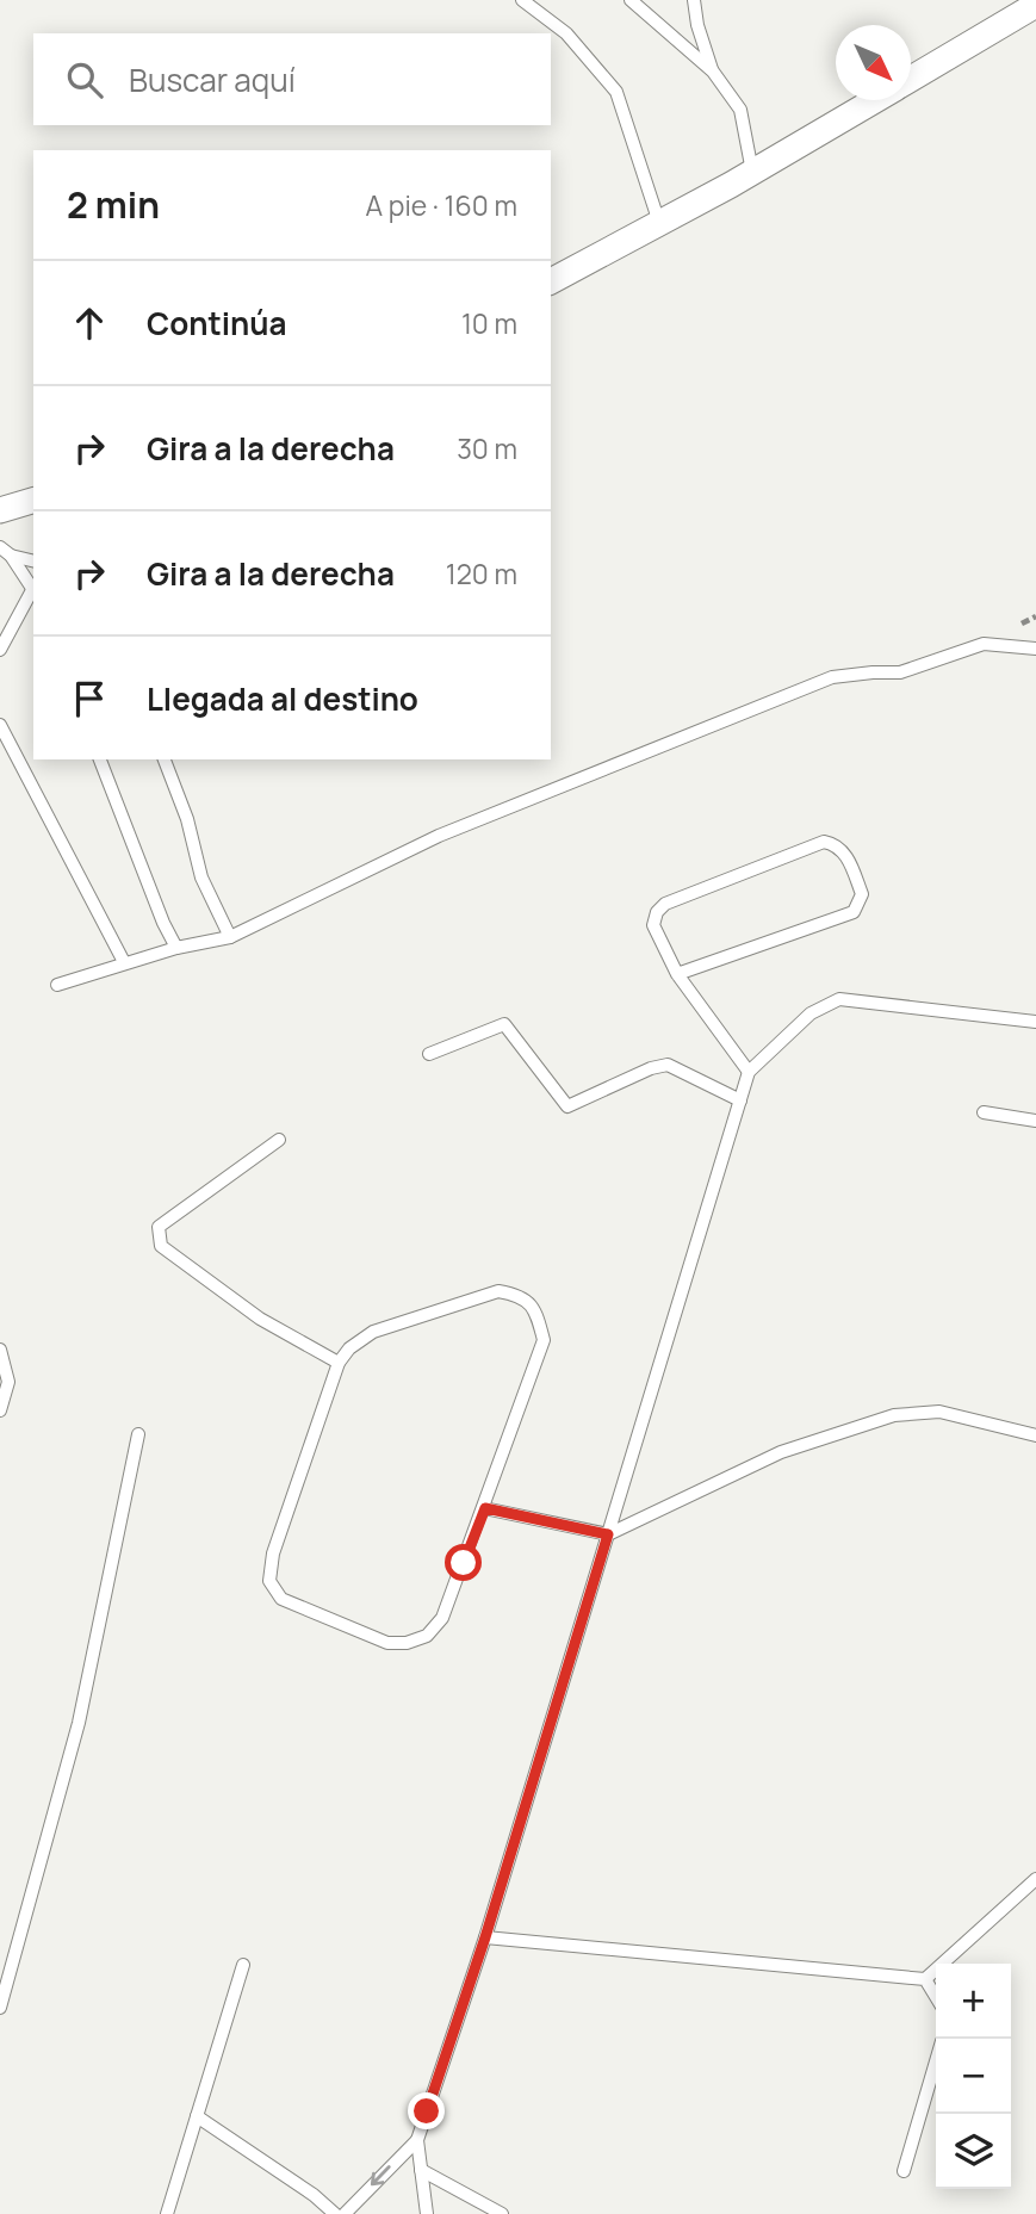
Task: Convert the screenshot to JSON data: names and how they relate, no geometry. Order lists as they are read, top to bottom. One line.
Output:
{"north":"bottom right","page":{"search":"Buscar aquí","heading":["2 min","A pie · 160 m"],"list":[["Continúa","10 m"],["Gira a la derecha","30 m"],["Gira a la derecha","120 m"],"Llegada al destino"],"map_buttons":["+","−"]}}
